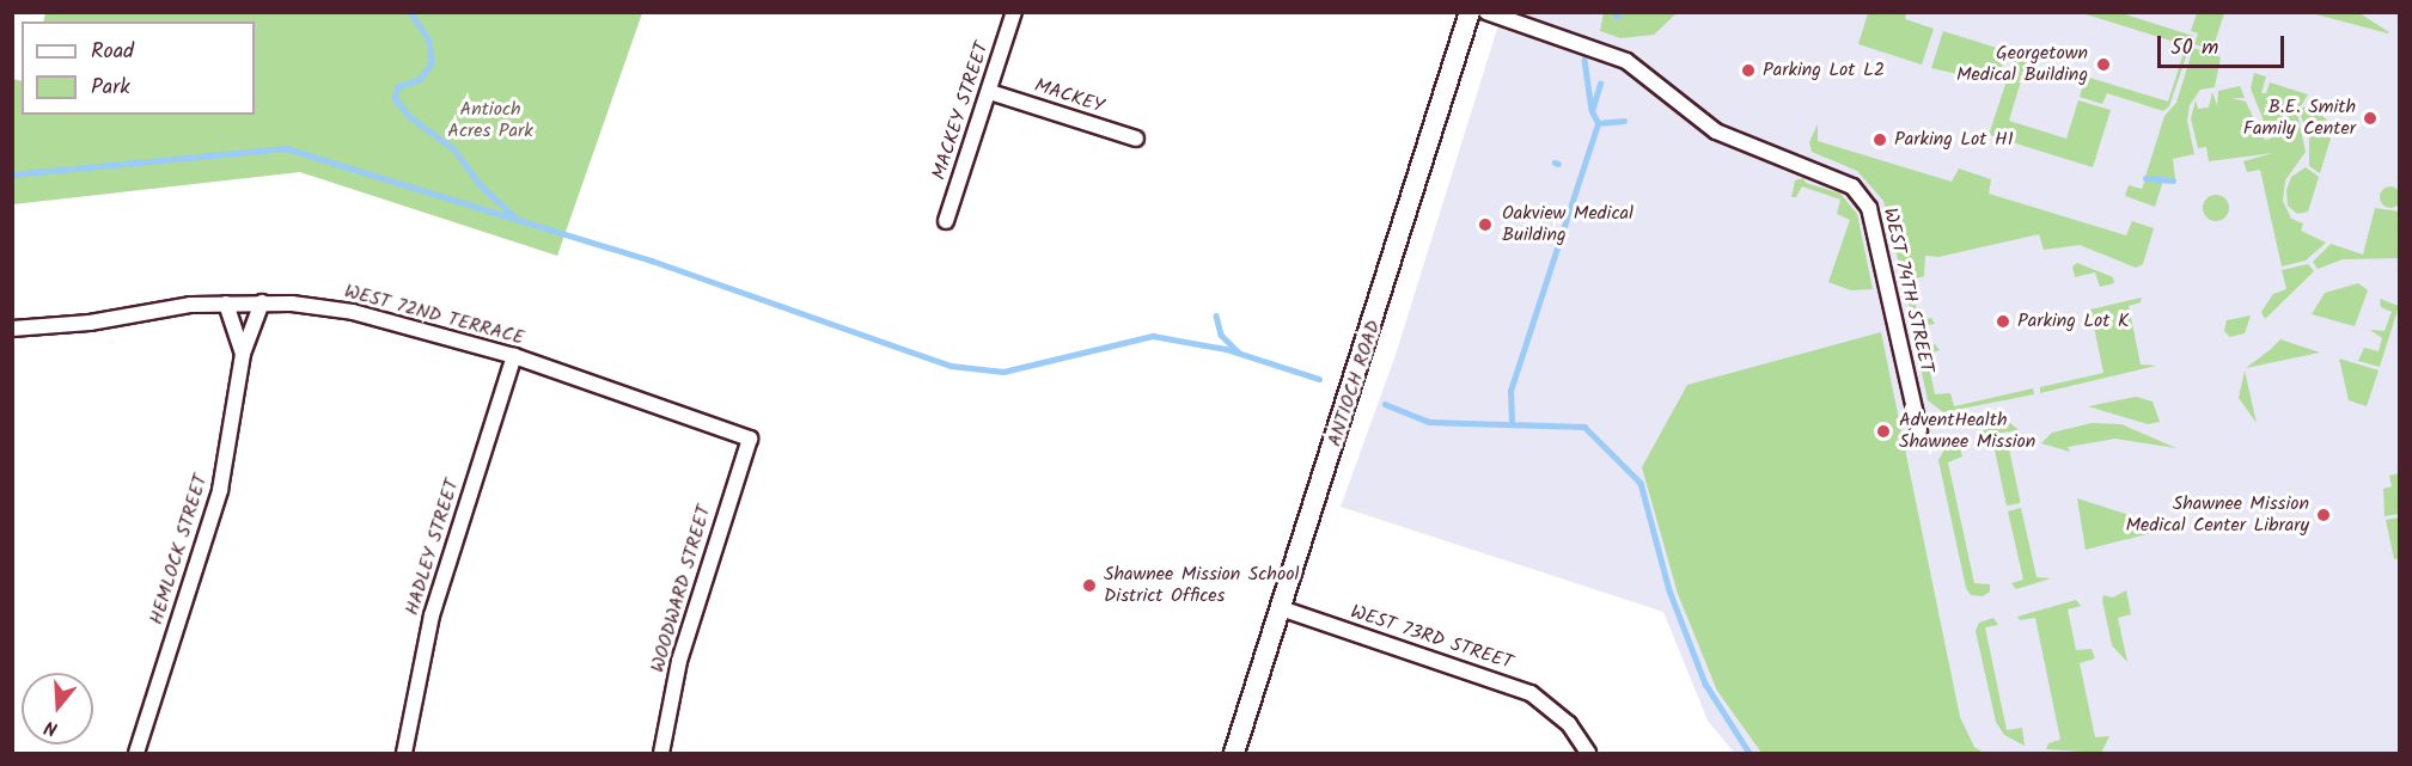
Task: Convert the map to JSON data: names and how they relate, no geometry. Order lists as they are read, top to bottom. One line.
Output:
{"streets":{"main road":["ANTIOCH ROAD"],"street":["MACKEY","MACKEY STREET","WEST 74TH STREET","WEST 72ND TERRACE","HADLEY STREET","HEMLOCK STREET","WOODWARD STREET","WEST 73RD STREET"]},"crossings":[["MACKEY","MACKEY STREET"],["WEST 72ND TERRACE","HADLEY STREET"],["WEST 72ND TERRACE","HEMLOCK STREET"],["WEST 72ND TERRACE","WOODWARD STREET"],["ANTIOCH ROAD","WEST 73RD STREET"]],"parks":["Antioch Acres Park"],"places":["Georgetown Medical Building","Parking Lot L2","B.E. Smith Family Center","Parking Lot H1","Oakview Medical Building","Parking Lot K","AdventHealth Shawnee Mission","Shawnee Mission Medical Center Library","Shawnee Mission School District Offices"],"legend":["Road","Park"],"scale_bar":"50 m","north":"bottom"}
